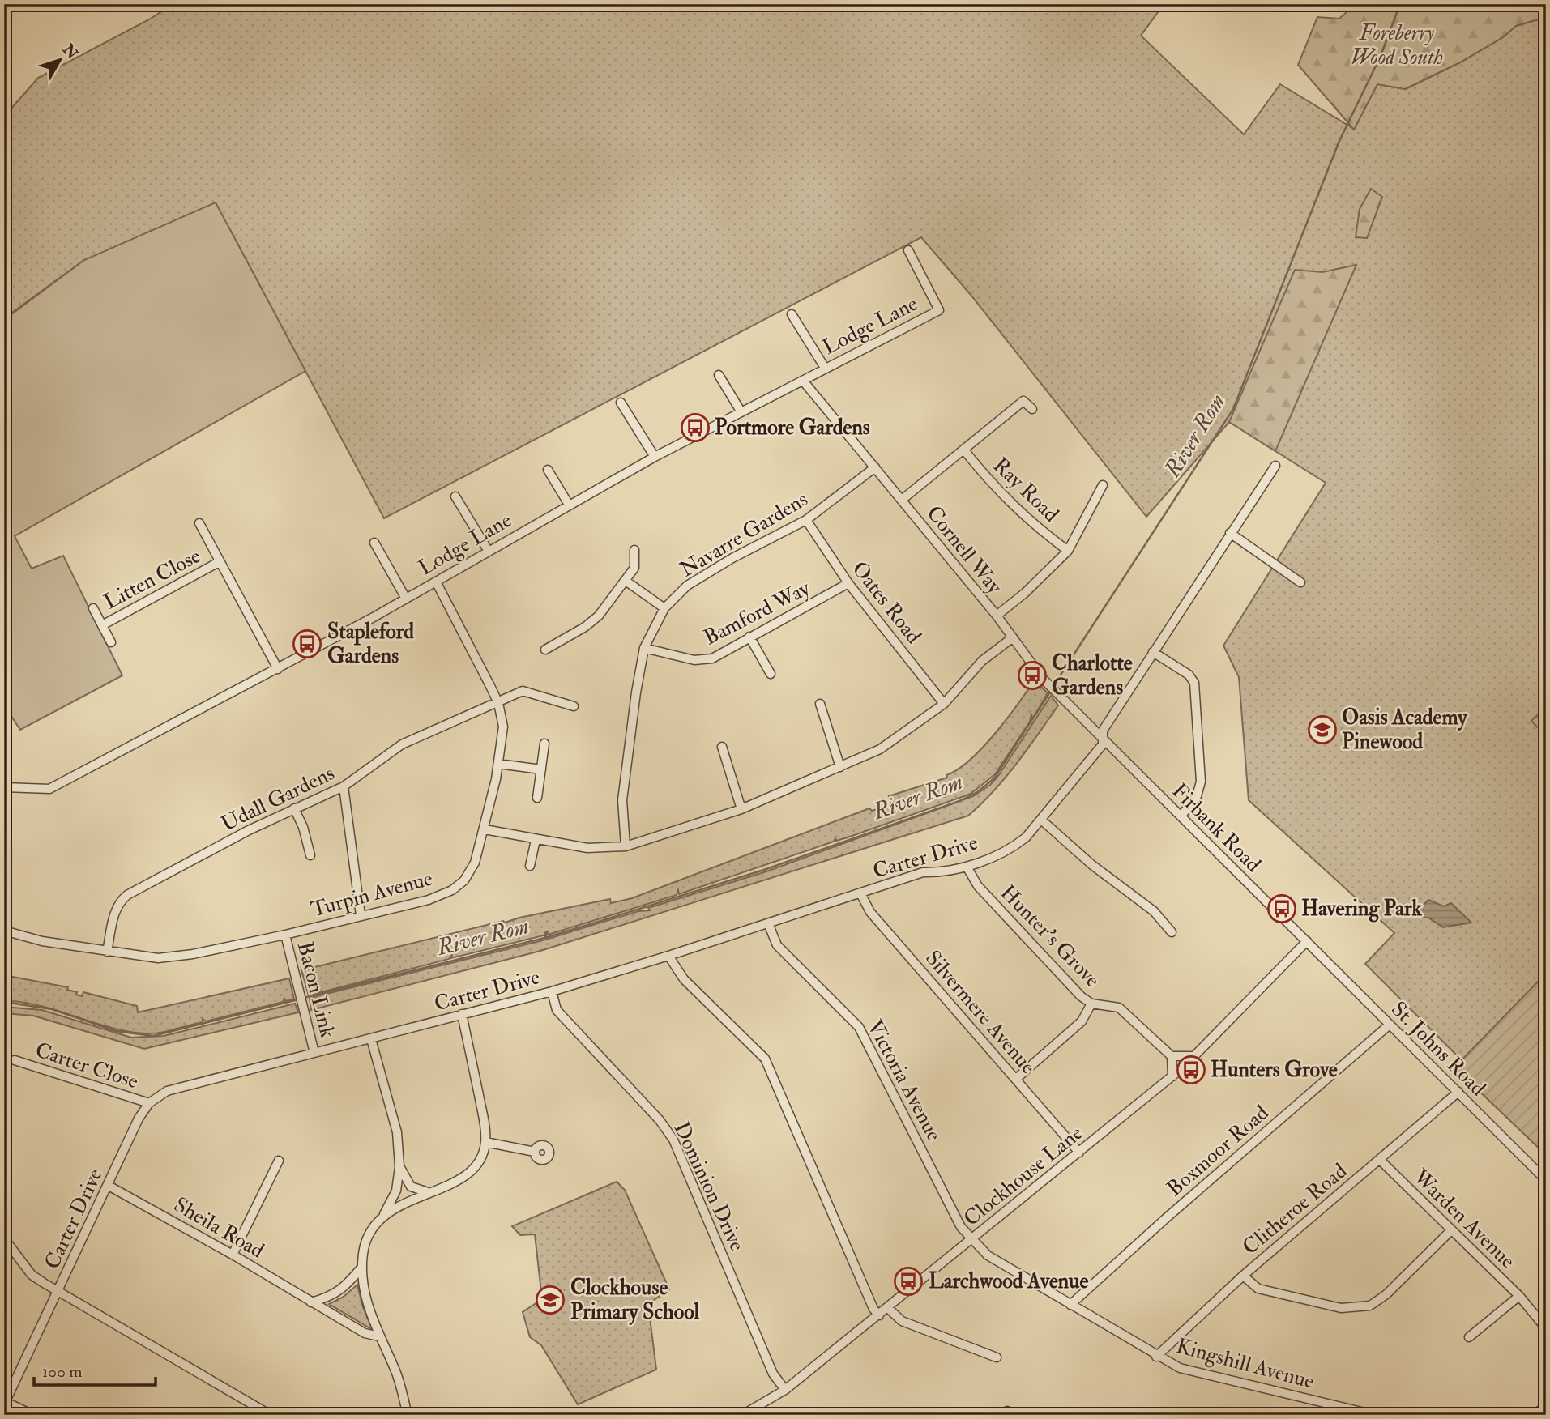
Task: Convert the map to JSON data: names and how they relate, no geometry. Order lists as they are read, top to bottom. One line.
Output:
{"streets":{"street":["Lodge Lane","Ray Road","Navarre Gardens","Cornell Way","Litten Close","Oates Road","Bamford Way","Udall Gardens","Firbank Road","Carter Drive","Turpin Avenue","Hunter's Grove","Bacon Link","Silvermere Avenue","St. Johns Road","Carter Close","Victoria Avenue","Boxmoor Road","Clockhouse Lane","Dominion Drive","Clitheroe Road","Warden Avenue","Sheila Road","Kingshill Avenue"]},"crossings":[["Lodge Lane","Cornell Way"],["Lodge Lane","Litten Close"],["Lodge Lane","Turpin Avenue"],["Navarre Gardens","Cornell Way"],["Navarre Gardens","Oates Road"],["Navarre Gardens","Bamford Way"],["Cornell Way","Firbank Road"],["Cornell Way","Carter Drive"],["Oates Road","Bamford Way"],["Udall Gardens","Turpin Avenue"],["Firbank Road","Carter Drive"],["Firbank Road","St. Johns Road"],["Firbank Road","Clockhouse Lane"],["Carter Drive","Hunter's Grove"],["Carter Drive","Bacon Link"],["Carter Drive","Silvermere Avenue"],["Carter Drive","Carter Close"],["Carter Drive","Victoria Avenue"],["Carter Drive","Dominion Drive"],["Carter Drive","Sheila Road"],["Turpin Avenue","Bacon Link"],["Silvermere Avenue","Clockhouse Lane"],["St. Johns Road","Boxmoor Road"],["St. Johns Road","Clockhouse Lane"],["St. Johns Road","Clitheroe Road"],["Victoria Avenue","Clockhouse Lane"],["Victoria Avenue","Kingshill Avenue"],["Boxmoor Road","Kingshill Avenue"],["Clockhouse Lane","Dominion Drive"],["Clockhouse Lane","Kingshill Avenue"],["Clitheroe Road","Warden Avenue"],["Clitheroe Road","Kingshill Avenue"]],"water":["River Rom"],"parks":["Foreberry Wood South"],"places":{"bus stop":["Portmore Gardens","Stapleford Gardens","Charlotte Gardens","Havering Park","Hunters Grove","Larchwood Avenue"],"school or university":["Oasis Academy Pinewood","Clockhouse Primary School"]},"scale_bar":"100 m","north":"top right"}
